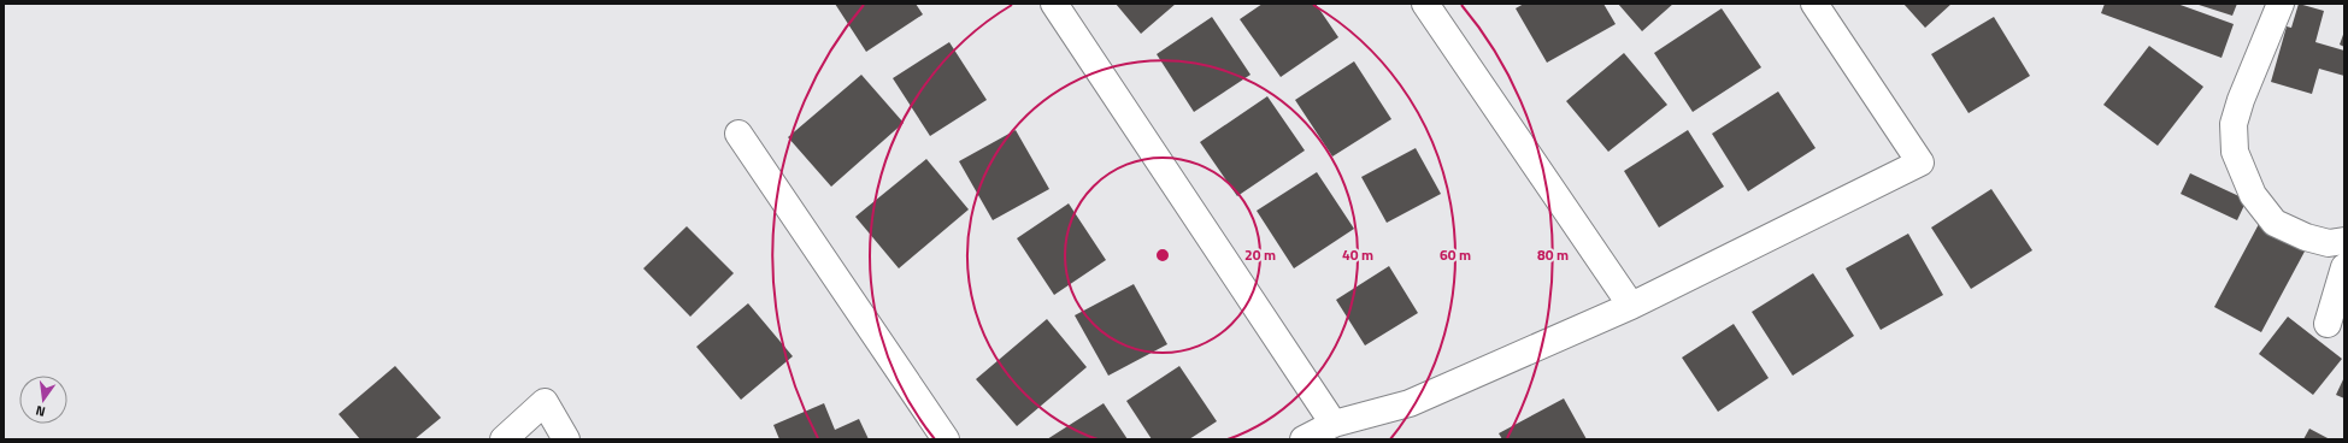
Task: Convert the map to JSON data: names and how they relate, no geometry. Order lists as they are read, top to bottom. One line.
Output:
{"north":"bottom","rings":["20 m","40 m","60 m","80 m"]}
